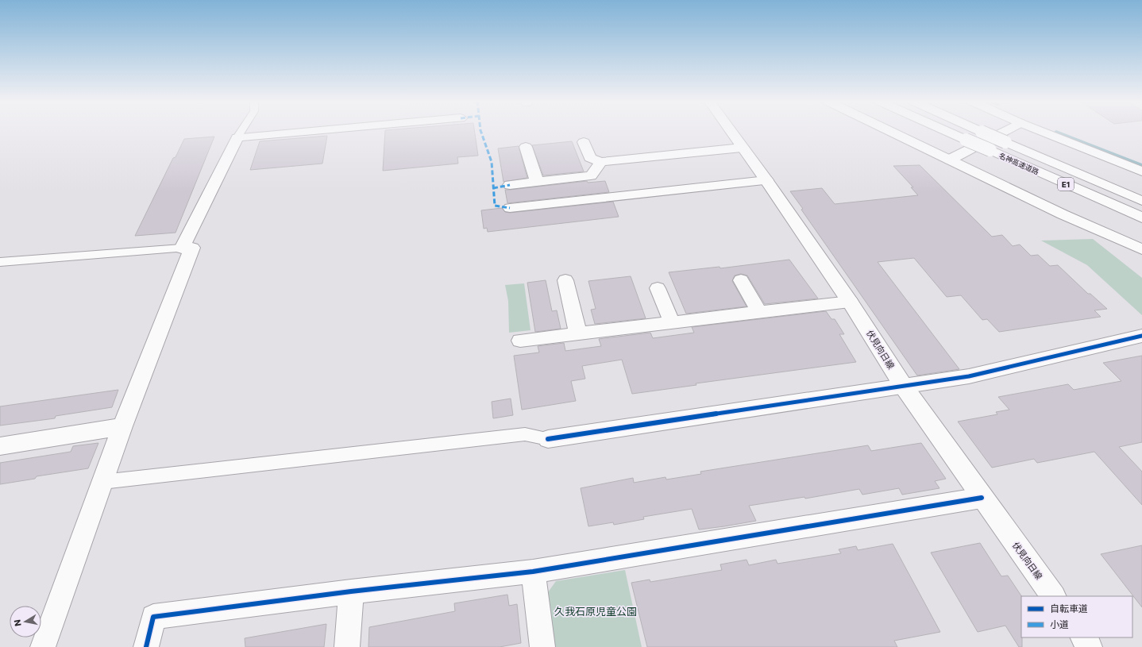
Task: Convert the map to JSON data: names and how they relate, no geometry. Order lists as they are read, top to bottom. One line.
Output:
{"streets":{"main road":["名神高速道路","E1","伏見向日線"]},"parks":["久我石原児童公園"],"legend":["自転車道","小道"],"north":"left"}
